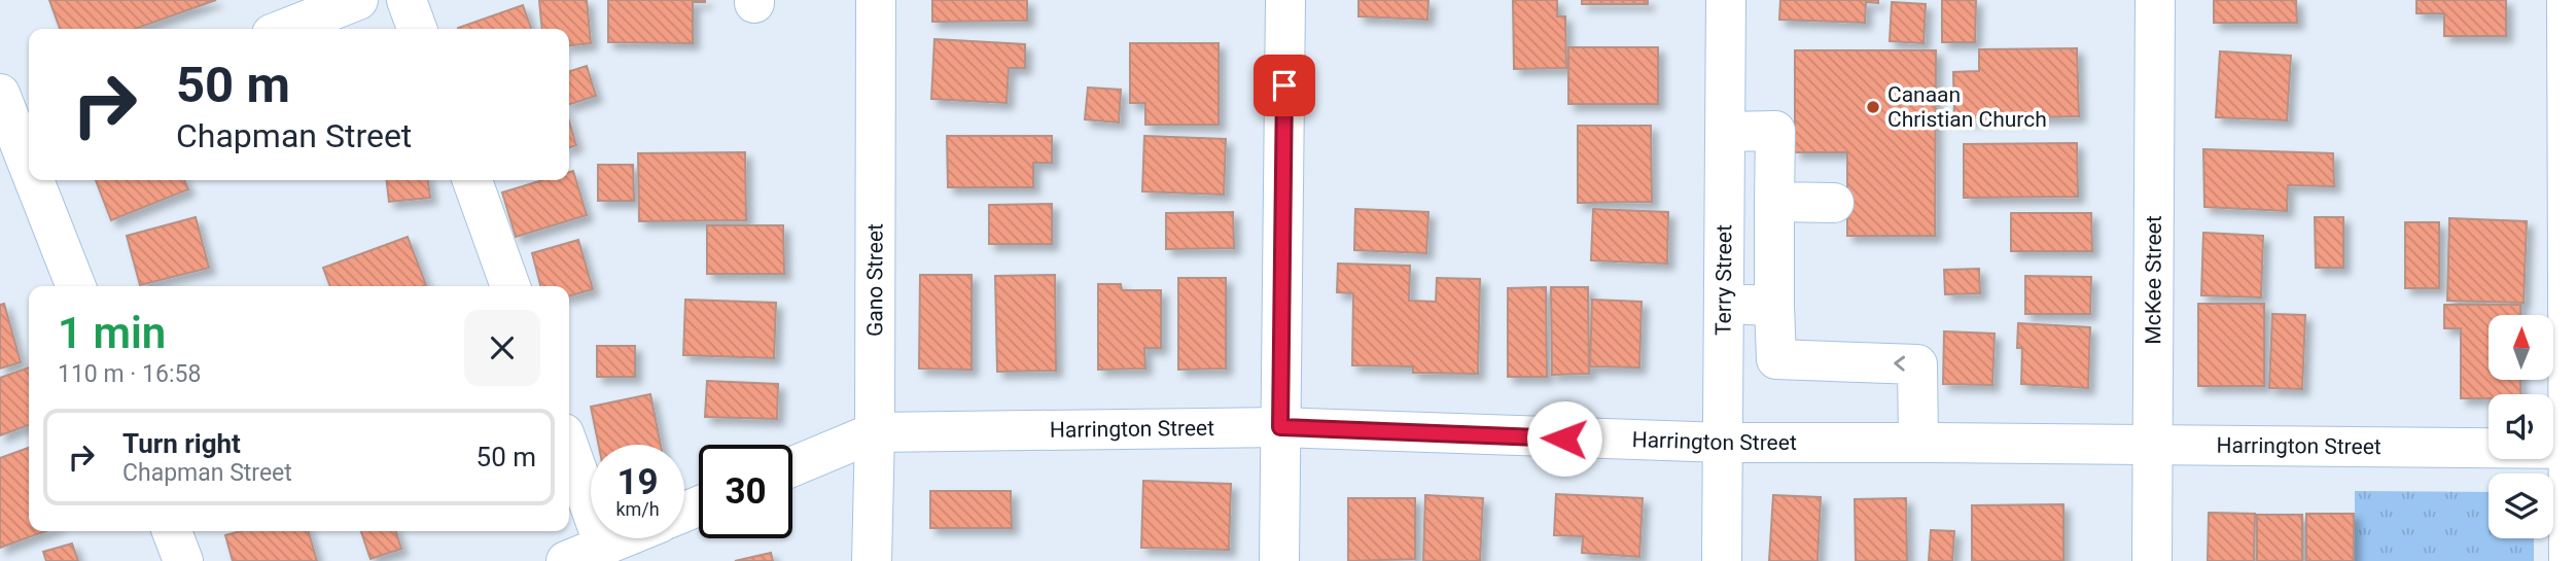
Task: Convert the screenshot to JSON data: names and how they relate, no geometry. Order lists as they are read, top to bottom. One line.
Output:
{"streets":{"street":["Gano Street","Terry Street","McKee Street","Harrington Street"]},"crossings":[["Gano Street","Harrington Street"],["Terry Street","Harrington Street"],["McKee Street","Harrington Street"]],"places":["Canaan Christian Church"],"north":"top","page":{"turn":["50 m","Chapman Street"],"heading":["1 min","110 m · 16:58"],"list":[{"name":"Turn right","note":"Chapman Street","value":"50 m"}],"speed":"19 km/h","limit":"30"}}
